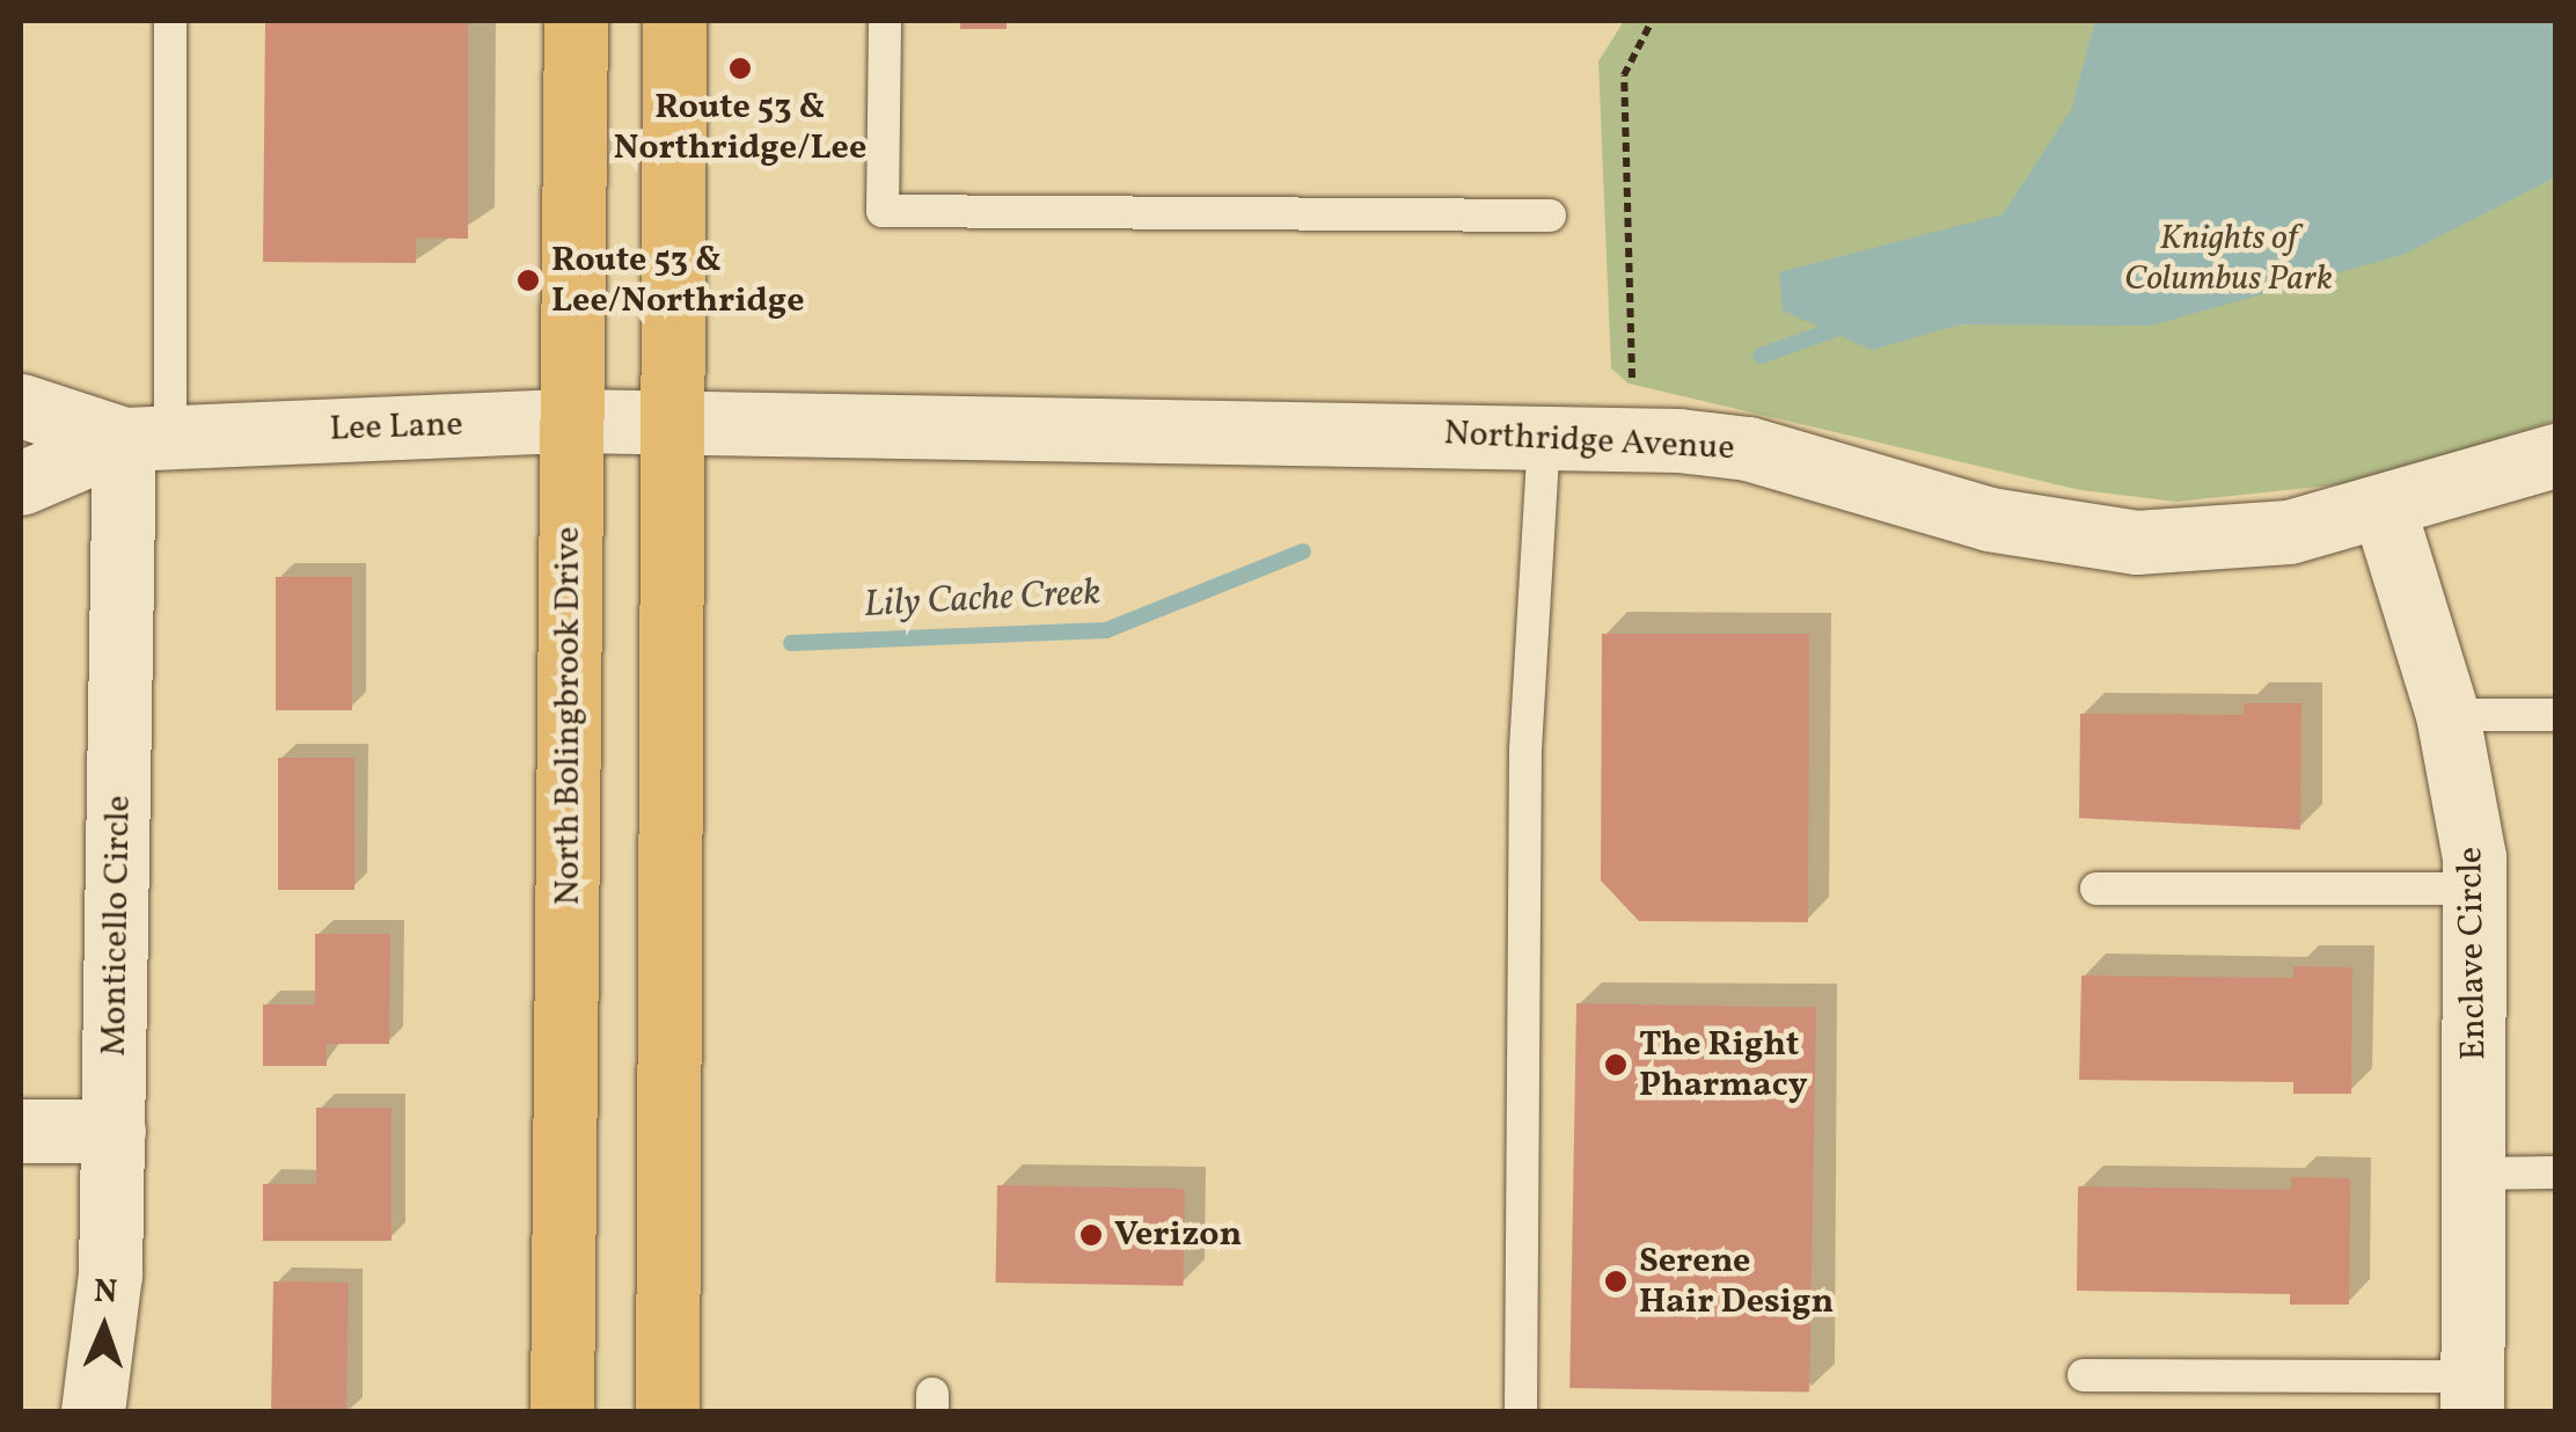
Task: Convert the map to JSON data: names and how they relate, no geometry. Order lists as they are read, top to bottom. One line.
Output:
{"streets":{"main road":["North Bolingbrook Drive"],"street":["Lee Lane","Northridge Avenue","Monticello Circle","Enclave Circle"]},"crossings":[["Lee Lane","Northridge Avenue"],["Lee Lane","North Bolingbrook Drive"],["Lee Lane","Monticello Circle"],["Northridge Avenue","Enclave Circle"]],"water":["Lily Cache Creek"],"parks":["Knights of Columbus Park"],"places":["Route 53 & Northridge/Lee","Route 53 & Lee/Northridge","The Right Pharmacy","Verizon","Serene Hair Design"],"north":"top"}
